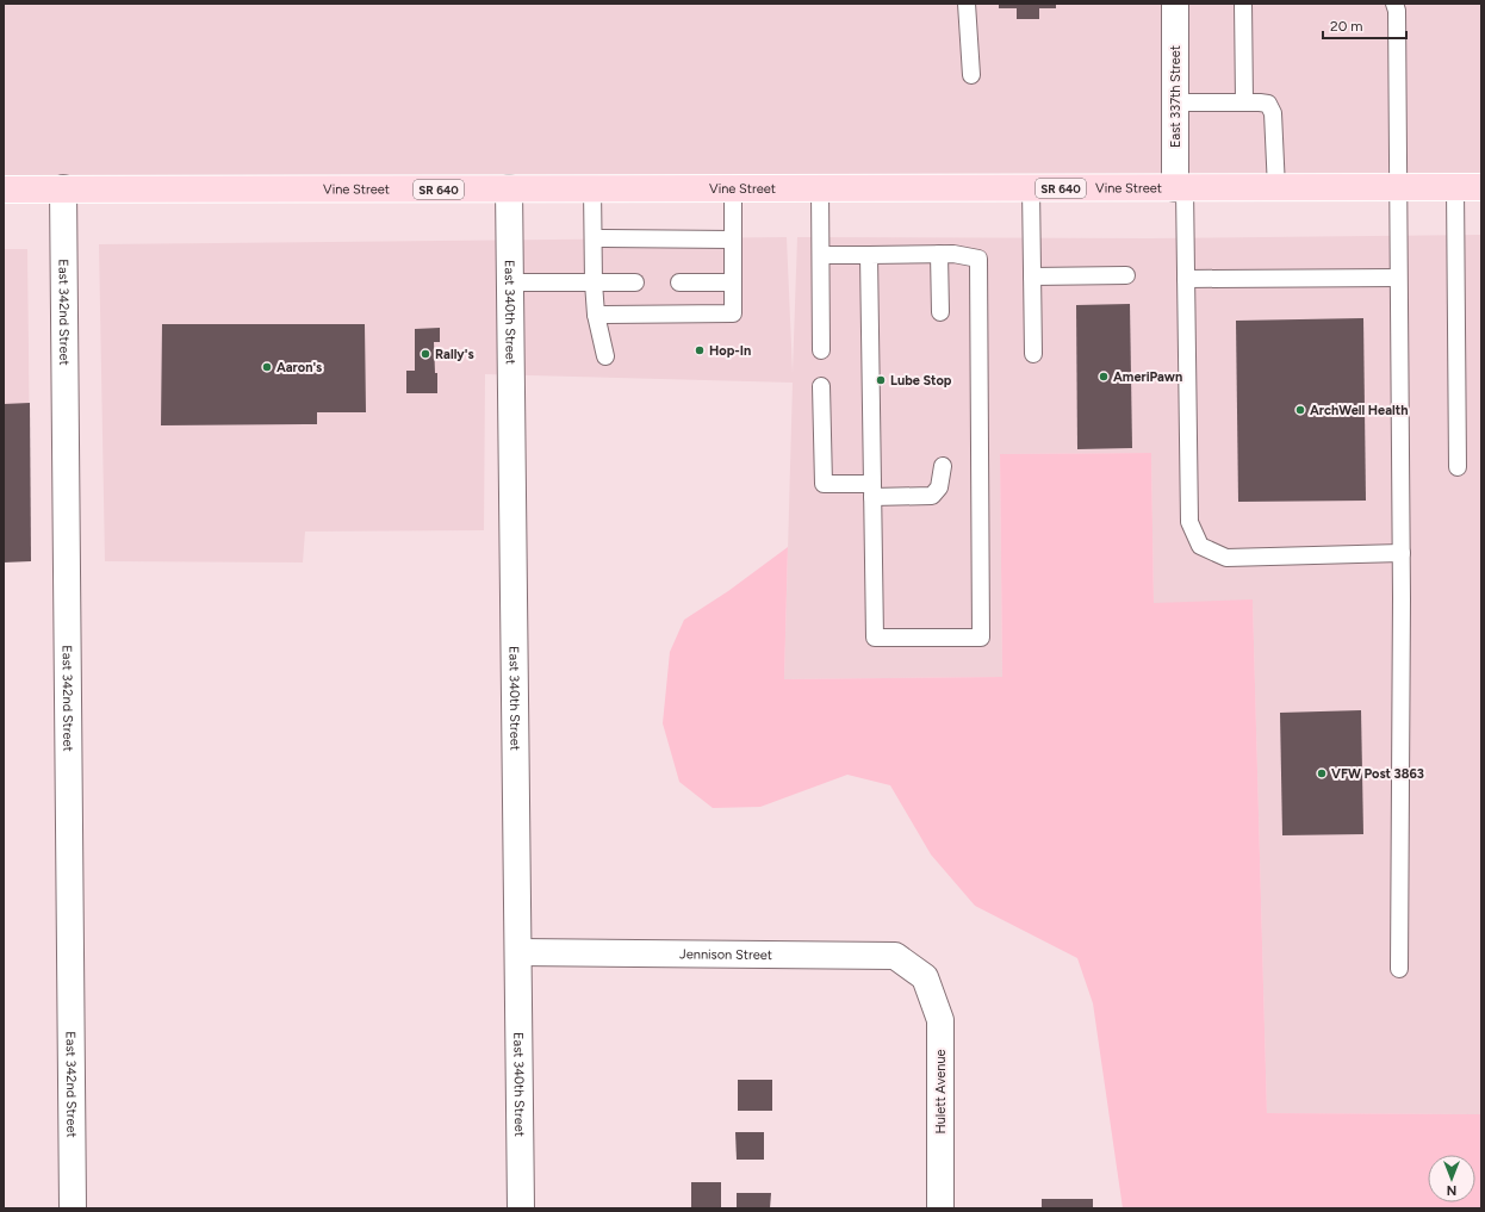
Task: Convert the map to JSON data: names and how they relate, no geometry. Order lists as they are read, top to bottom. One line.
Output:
{"streets":{"main road":["Vine Street","SR 640"],"street":["East 337th Street","East 342nd Street","East 340th Street","Jennison Street","Hulett Avenue"]},"crossings":[["East 337th Street","Vine Street"],["Vine Street","East 342nd Street"],["Vine Street","East 340th Street"],["East 340th Street","Jennison Street"],["Jennison Street","Hulett Avenue"]],"places":["Hop-In","Rally's","Aaron's","AmeriPawn","Lube Stop","ArchWell Health","VFW Post 3863"],"scale_bar":"20 m","north":"bottom"}
